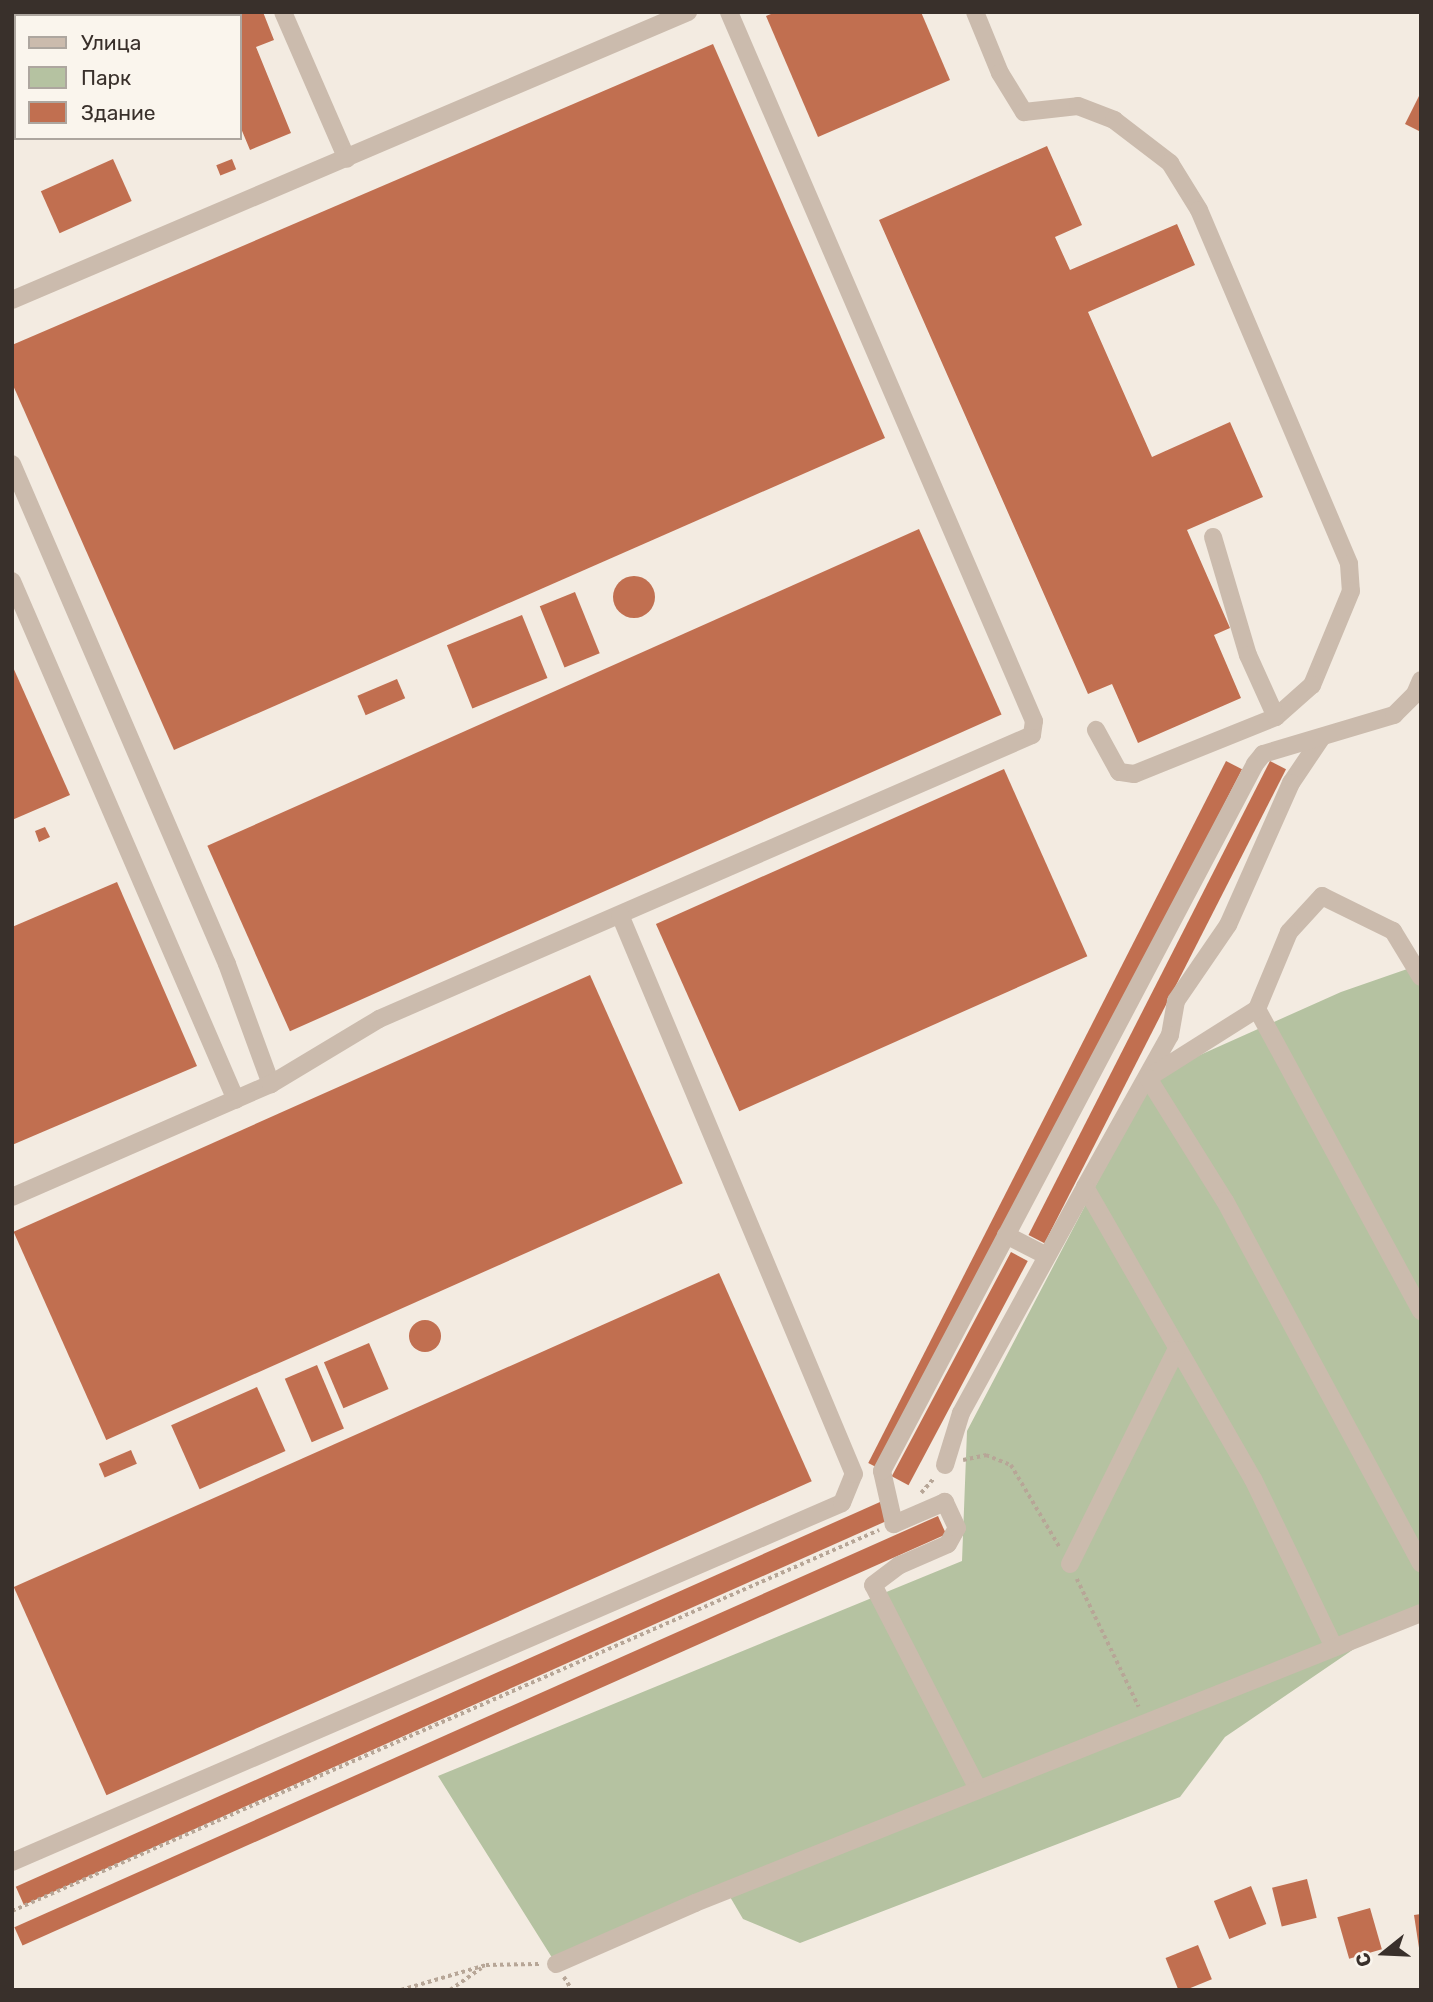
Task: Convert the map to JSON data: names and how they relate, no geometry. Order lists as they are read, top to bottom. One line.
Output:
{"legend":["Улица","Парк","Здание"],"north":"left"}
